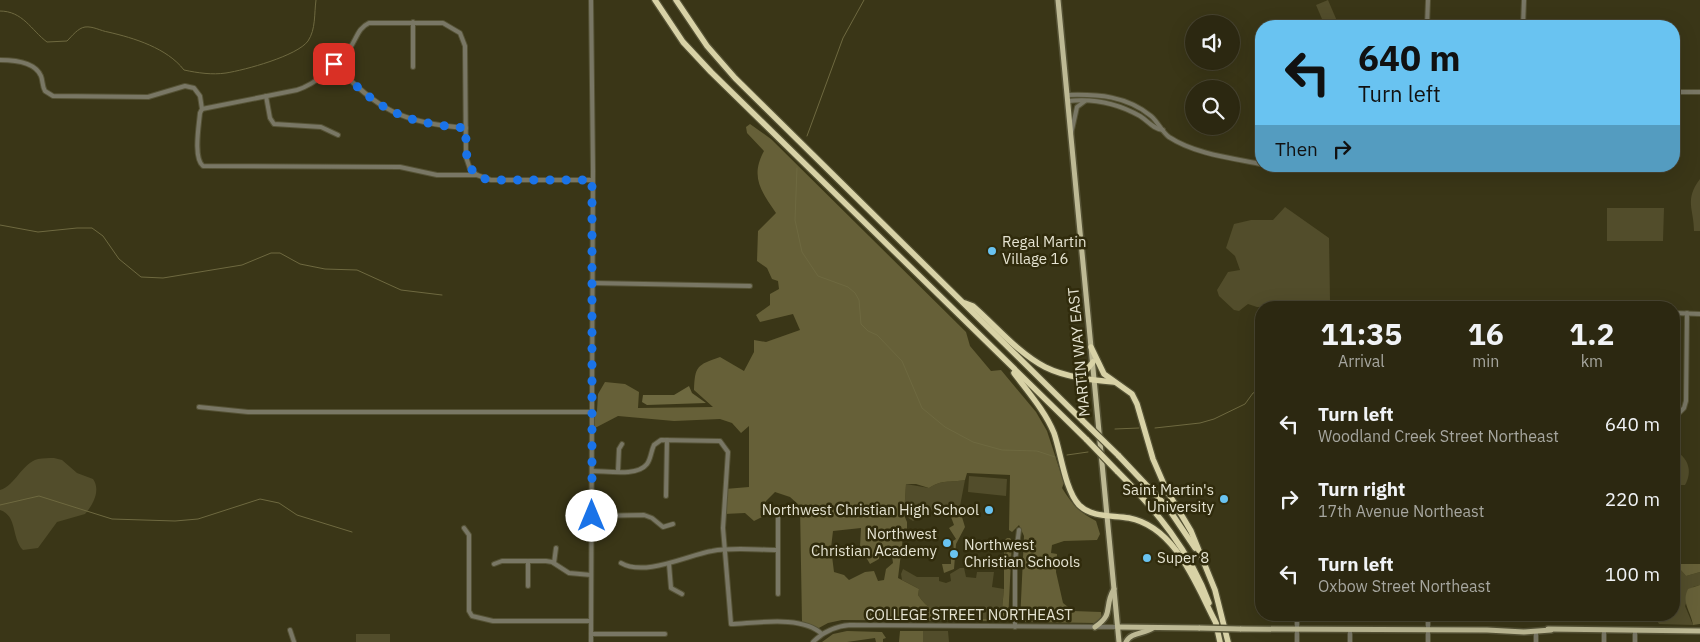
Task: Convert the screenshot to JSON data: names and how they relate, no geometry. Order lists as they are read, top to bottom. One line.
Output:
{"streets":{"main road":["MARTIN WAY EAST"],"street":["COLLEGE STREET NORTHEAST"]},"crossings":[["MARTIN WAY EAST","COLLEGE STREET NORTHEAST"]],"places":["Regal Martin Village 16","Saint Martin's University","Northwest Christian High School","Northwest Christian Academy","Northwest Christian Schools","Super 8"],"page":{"turn":["640 m","Turn left"],"then":"Then","eta":["11:35","Arrival","16","min","1.2","km"],"list":[{"name":"Turn left","note":"Woodland Creek Street Northeast","value":"640 m"},{"name":"Turn right","note":"17th Avenue Northeast","value":"220 m"},{"name":"Turn left","note":"Oxbow Street Northeast","value":"100 m"}]}}
